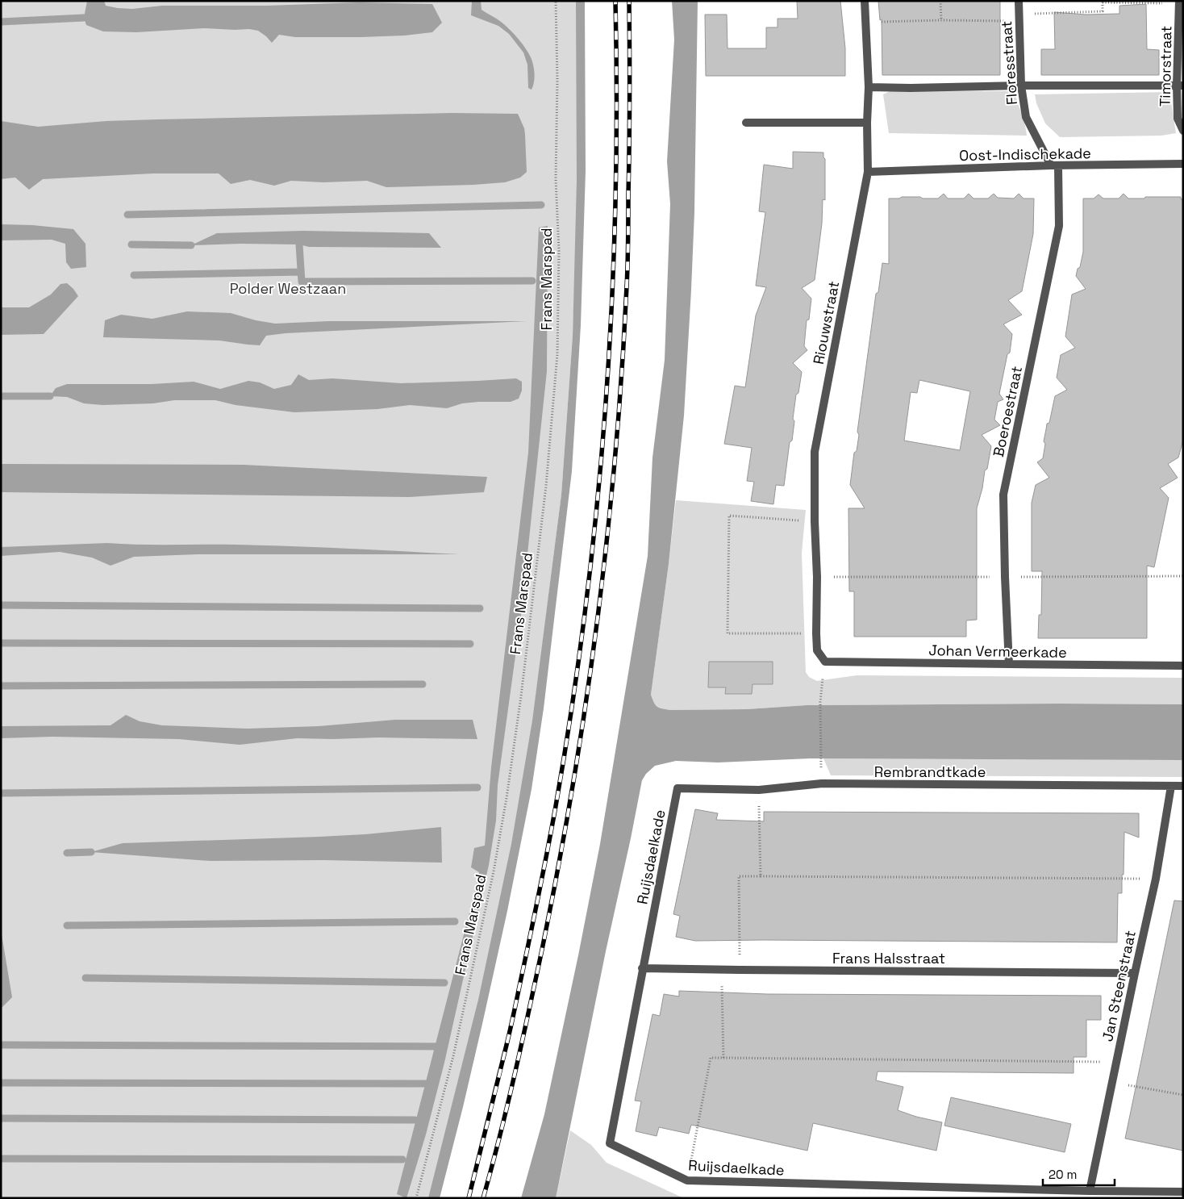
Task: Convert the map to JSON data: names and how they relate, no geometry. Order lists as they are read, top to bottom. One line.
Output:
{"streets":{"street":["Floresstraat","Timorstraat","Oost-Indischekade","Riouwstraat","Boeroestraat","Johan Vermeerkade","Rembrandtkade","Ruijsdaelkade","Frans Halsstraat","Jan Steenstraat"],"path":["Frans Marspad"]},"crossings":[["Floresstraat","Oost-Indischekade"],["Floresstraat","Boeroestraat"],["Oost-Indischekade","Riouwstraat"],["Oost-Indischekade","Boeroestraat"],["Riouwstraat","Johan Vermeerkade"],["Boeroestraat","Johan Vermeerkade"],["Rembrandtkade","Ruijsdaelkade"],["Rembrandtkade","Jan Steenstraat"],["Ruijsdaelkade","Frans Halsstraat"],["Ruijsdaelkade","Jan Steenstraat"],["Frans Halsstraat","Jan Steenstraat"]],"parks":["Polder Westzaan"],"scale_bar":"20 m"}
